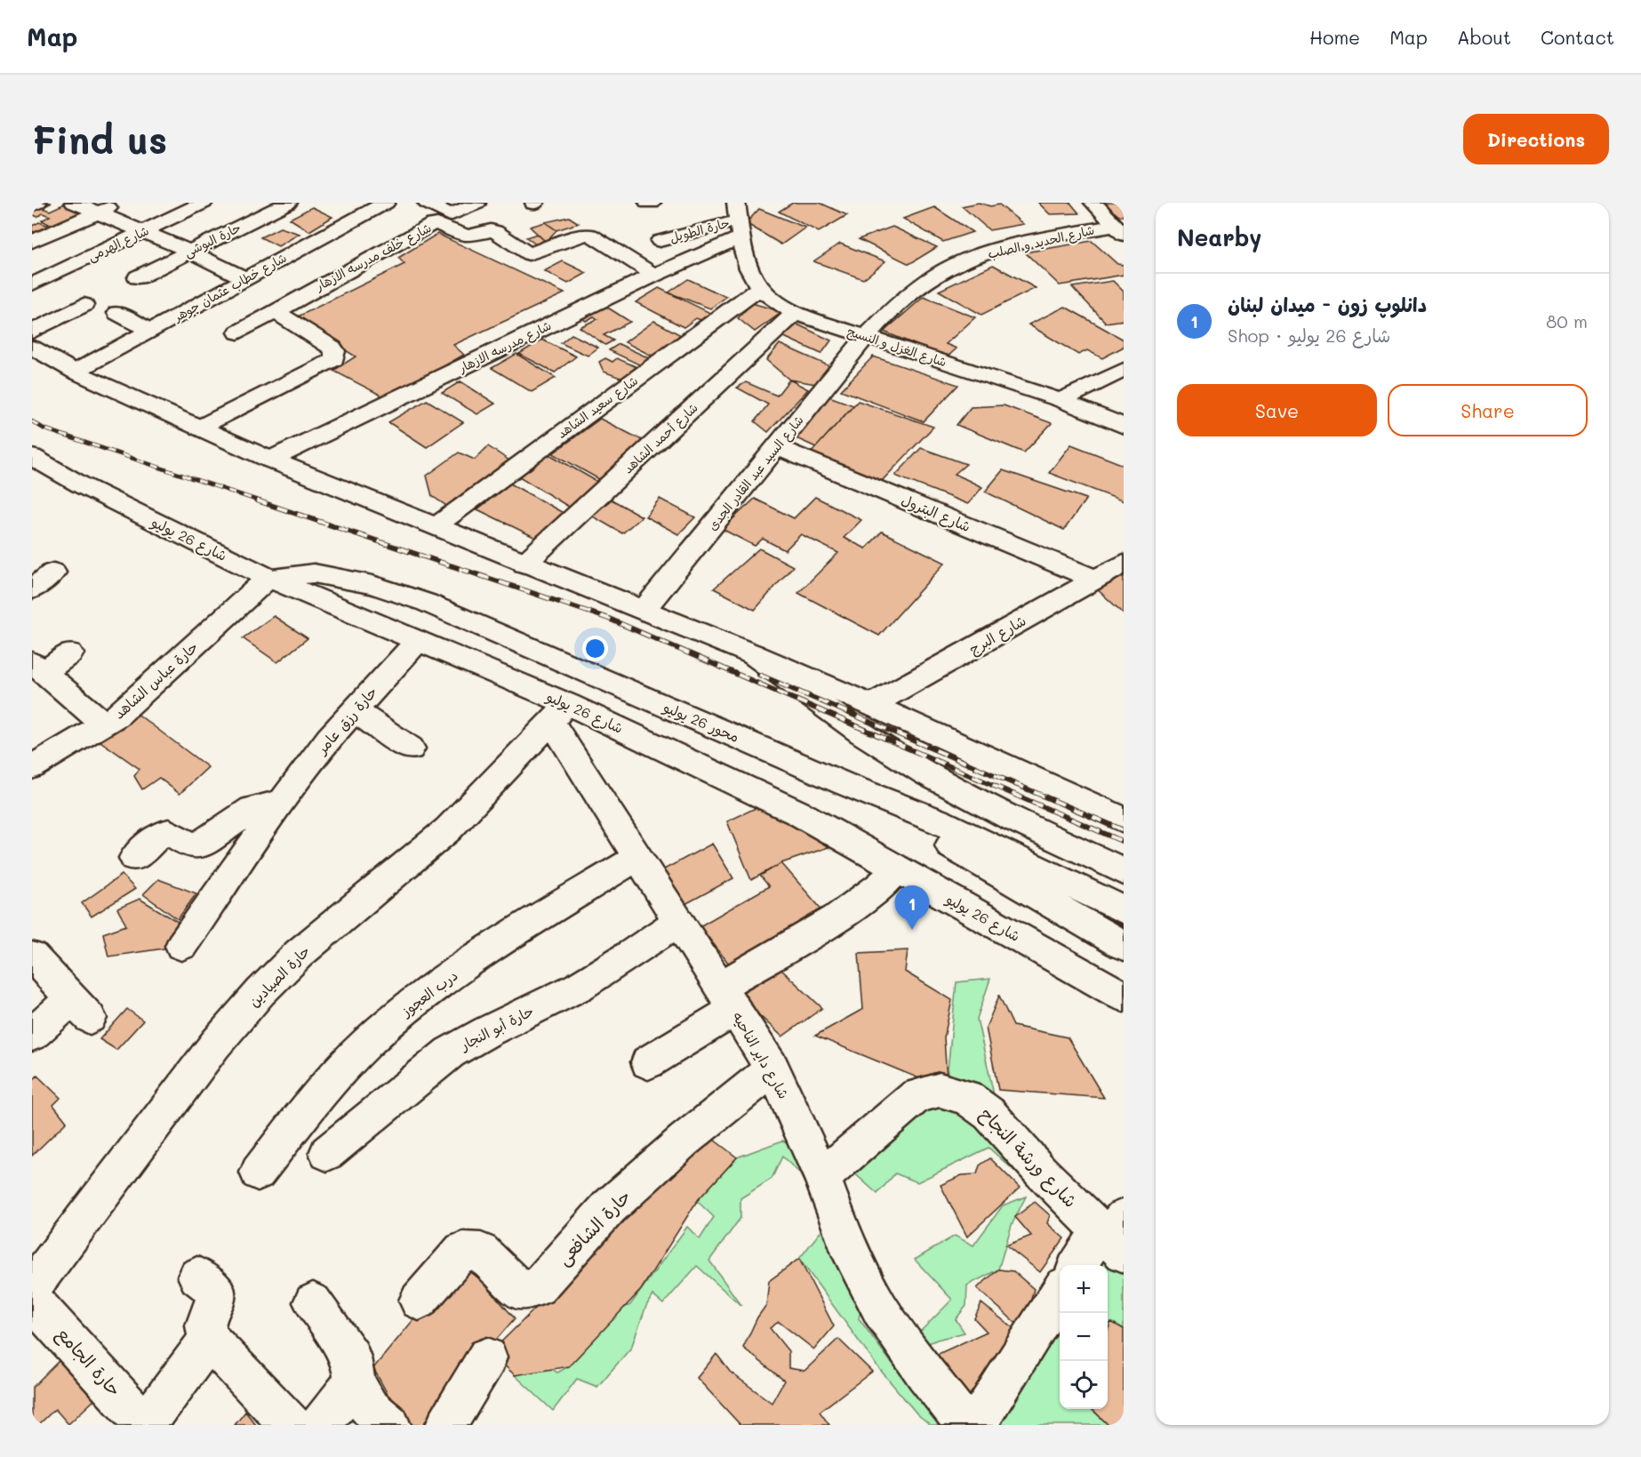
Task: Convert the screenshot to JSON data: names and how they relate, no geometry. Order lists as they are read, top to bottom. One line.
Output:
{"streets":{"main road":["حارة الطويل","حارة البوشى","شارع الحديد و الصلب","شارع الهرمى","شارع خلف مدرسه الازهار","شارع خطاب عثمان جوهر","شارع مدرسه الازهار","شارع الغزل و النسيج","شارع سعيد الشاهد","شارع أحمد الشاهد","شارع السيد عبد القادر الجدى","شارع البترول","شارع 26 يوليو","شارع البرج","حارة عباس الشاهد","حارة رزق عامر","محور 26 يوليو","حارة الصيادين","درب العجوز","حارة أبو النجار","شارع داير الناحيه","شارع ورشة النجاح","حارة الشافعى","حارة الجامع"]},"crossings":[["حارة الطويل","شارع مدرسه الازهار"],["حارة الطويل","شارع الغزل و النسيج"],["شارع الحديد و الصلب","شارع الغزل و النسيج"],["شارع الحديد و الصلب","شارع السيد عبد القادر الجدى"],["شارع خلف مدرسه الازهار","شارع مدرسه الازهار"],["شارع مدرسه الازهار","شارع الغزل و النسيج"],["شارع الغزل و النسيج","شارع سعيد الشاهد"],["شارع الغزل و النسيج","شارع أحمد الشاهد"],["شارع الغزل و النسيج","شارع السيد عبد القادر الجدى"],["شارع السيد عبد القادر الجدى","شارع البترول"],["شارع البترول","شارع البرج"],["شارع 26 يوليو","حارة عباس الشاهد"],["شارع 26 يوليو","حارة رزق عامر"],["شارع 26 يوليو","محور 26 يوليو"],["شارع 26 يوليو","حارة الصيادين"],["شارع 26 يوليو","شارع داير الناحيه"],["حارة عباس الشاهد","محور 26 يوليو"],["حارة الصيادين","شارع داير الناحيه"],["درب العجوز","شارع داير الناحيه"],["حارة أبو النجار","شارع داير الناحيه"],["شارع داير الناحيه","شارع ورشة النجاح"],["شارع داير الناحيه","حارة الشافعى"]],"page":{"header":"Map","nav":["Home","Map","About","Contact"],"buttons":["Directions",["Save","Share"]],"title":"Find us","heading":"Nearby","list":[{"mark":"1","name":"دانلوپ زون - ميدان لبنان","note":"Shop · شارع 26 يوليو","value":"80 m"}],"pins":"1","map_buttons":["+","−"]}}
